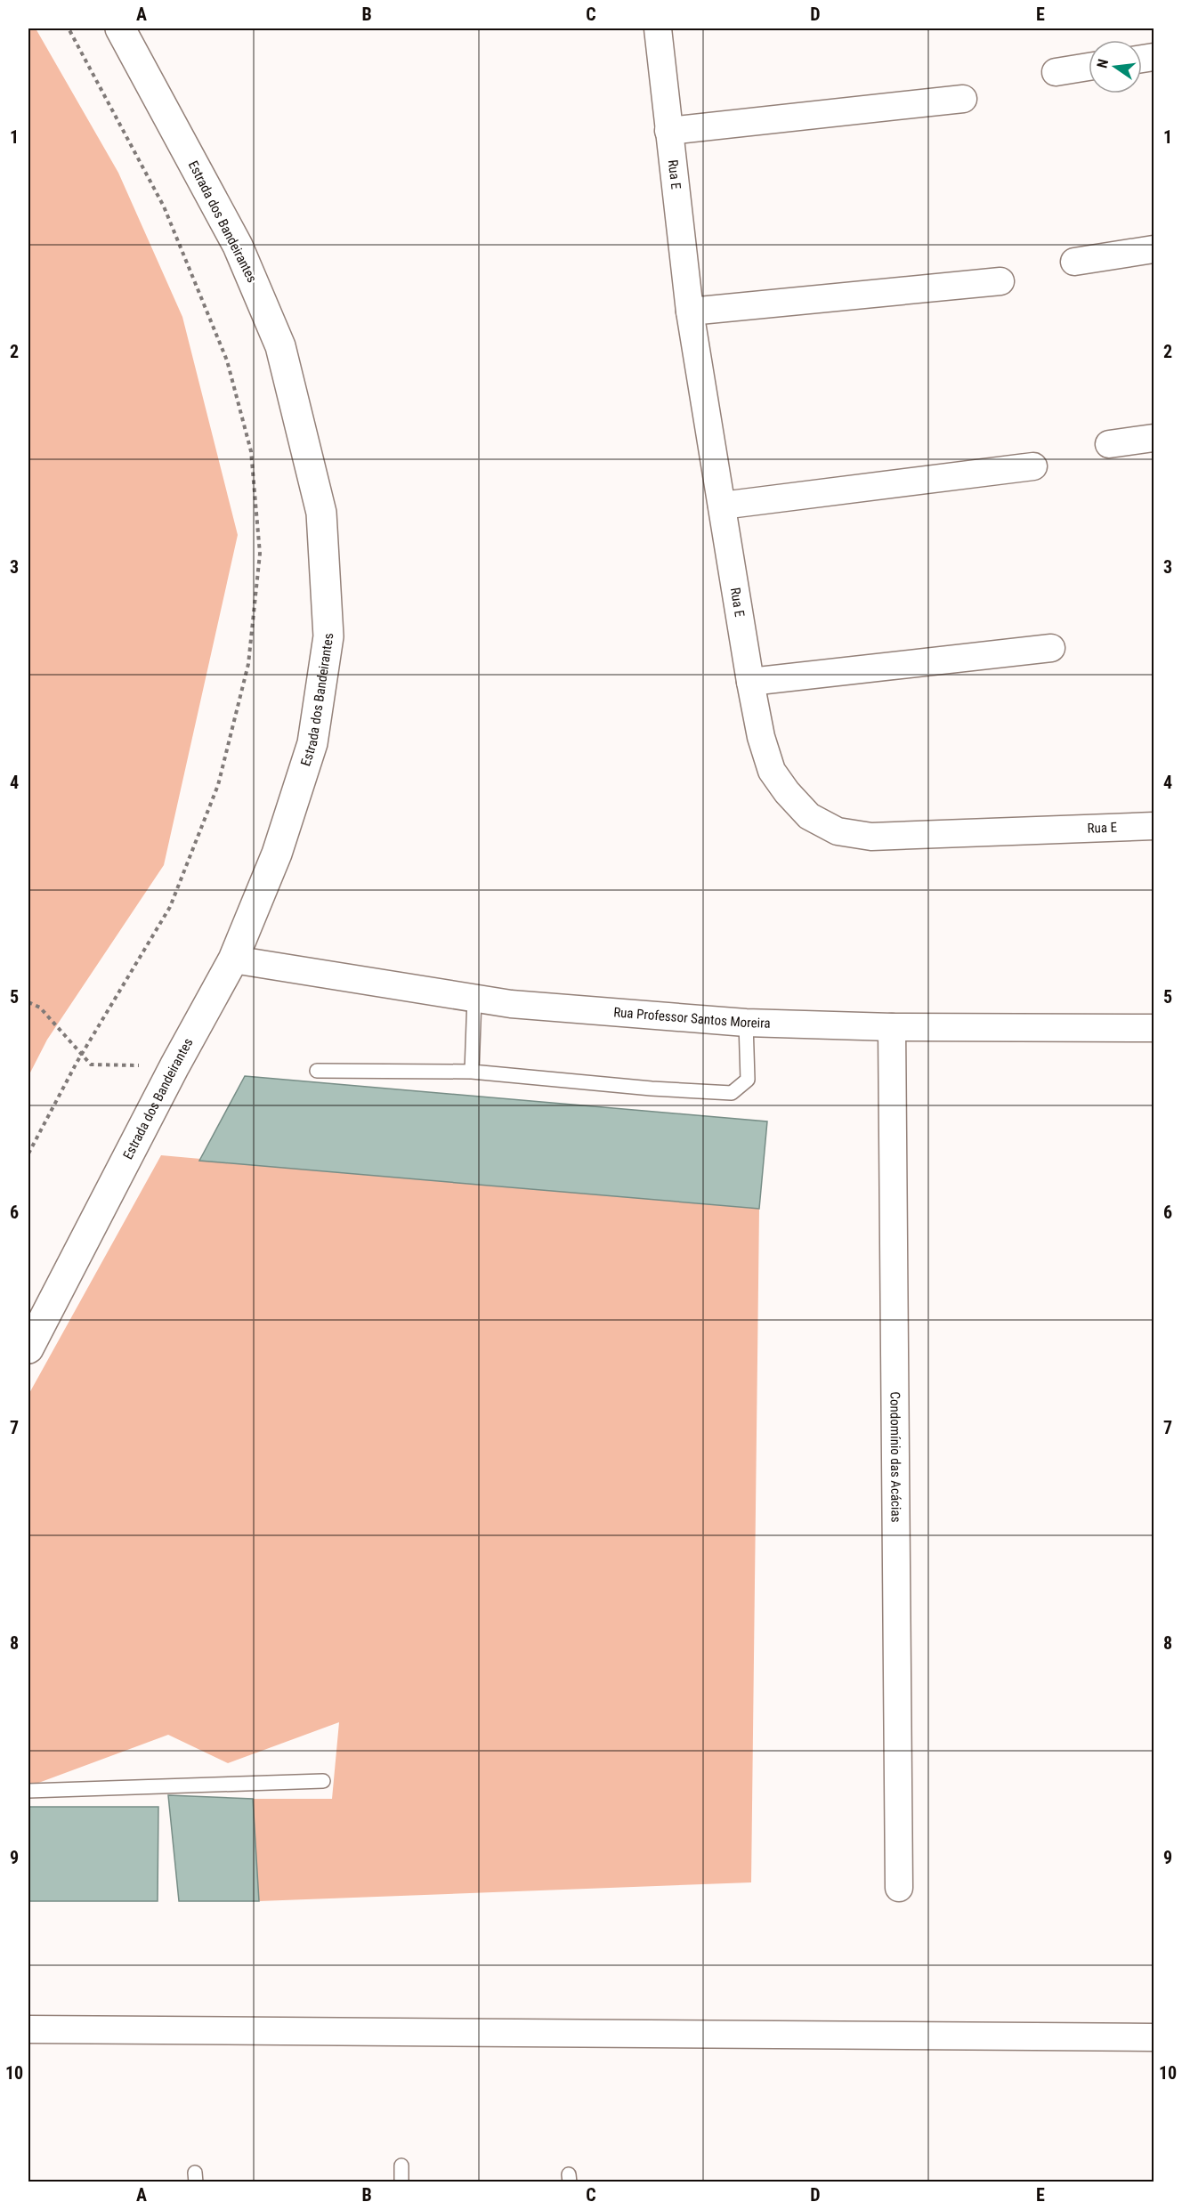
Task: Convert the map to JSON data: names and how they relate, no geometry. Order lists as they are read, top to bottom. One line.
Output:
{"streets":{"main road":["Estrada dos Bandeirantes"],"street":["Rua E","Rua Professor Santos Moreira","Condomínio das Acácias"]},"crossings":[["Estrada dos Bandeirantes","Rua Professor Santos Moreira"],["Rua Professor Santos Moreira","Condomínio das Acácias"]],"north":"left","grid":{"columns":["A","B","C","D","E"],"rows":["1","2","3","4","5","6","7","8","9","10"]}}
